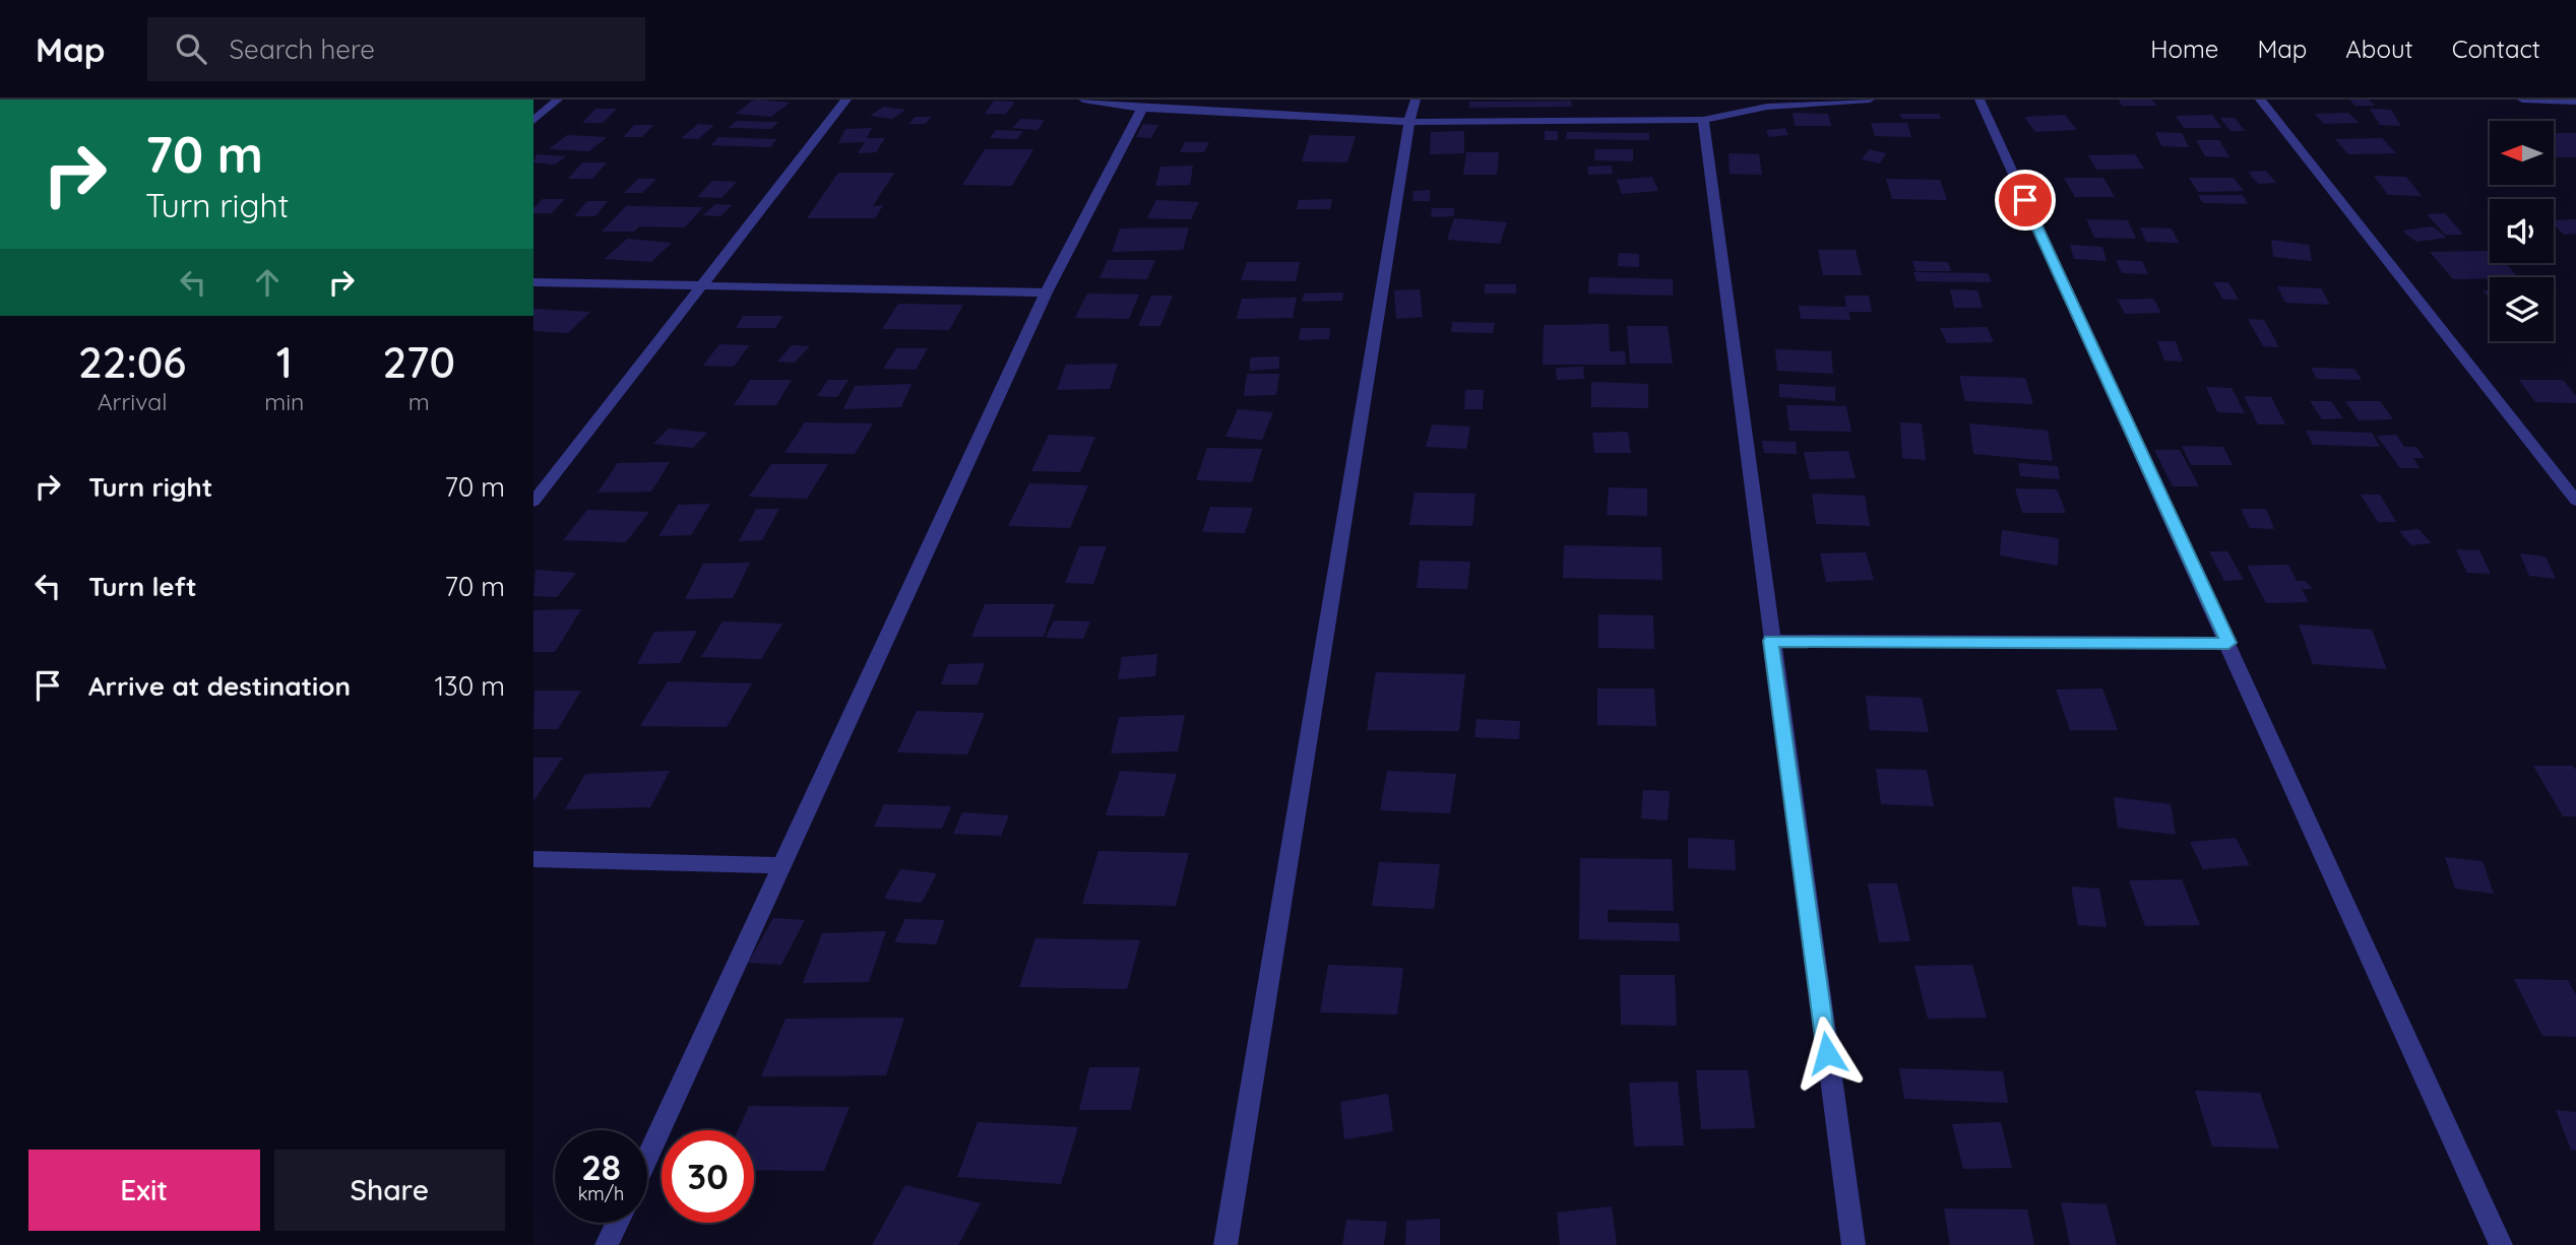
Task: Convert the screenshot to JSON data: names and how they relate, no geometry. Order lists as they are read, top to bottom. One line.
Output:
{"north":"left","page":{"header":"Map","search":"Search here","nav":["Home","Map","About","Contact"],"turn":["70 m","Turn right"],"eta":["22:06","Arrival","1","min","270","m"],"list":[{"name":"Turn right","value":"70 m"},{"name":"Turn left","value":"70 m"},{"name":"Arrive at destination","value":"130 m"}],"speed":"28 km/h","limit":"30","buttons":["Exit","Share"]}}
